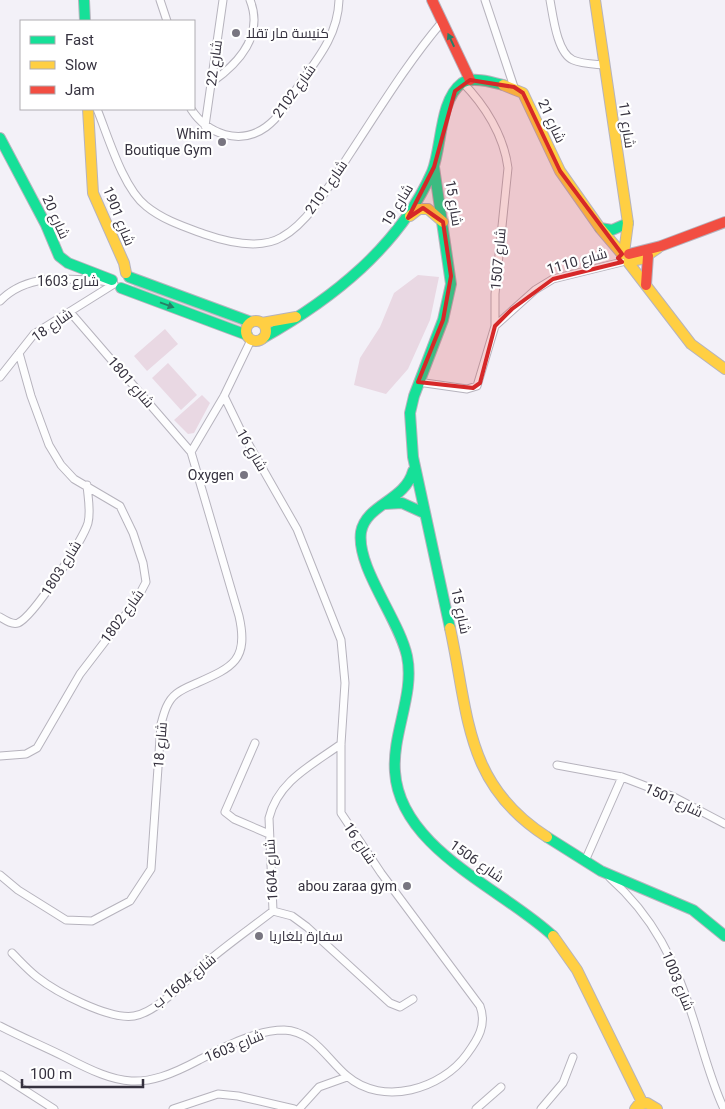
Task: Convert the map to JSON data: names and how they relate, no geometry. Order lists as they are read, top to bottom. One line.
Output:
{"streets":{"street":["شارع 22","شارع 2102","شارع 21","شارع 11","شارع 2101","شارع 15","شارع 19","شارع 1901","شارع 20","شارع 1507","شارع 1110","شارع 1603","شارع 18","شارع 1801","شارع 16","شارع 1803","شارع 1802","شارع 1501","شارع 1506","شارع 1604","شارع 1604 ب","شارع 1003"]},"crossings":[["شارع 22","شارع 2102"],["شارع 21","شارع 11"],["شارع 21","شارع 1110"],["شارع 11","شارع 1110"],["شارع 15","شارع 19"],["شارع 15","شارع 1507"],["شارع 15","شارع 1506"],["شارع 15","شارع 1003"],["شارع 19","شارع 20"],["شارع 19","شارع 1507"],["شارع 20","شارع 1603"],["شارع 20","شارع 18"],["شارع 1507","شارع 1110"],["شارع 1603","شارع 18"],["شارع 1603","شارع 16"],["شارع 18","شارع 1801"],["شارع 18","شارع 1802"],["شارع 16","شارع 1604"],["شارع 1803","شارع 1802"],["شارع 1604","شارع 1604 ب"]],"places":["كنيسة مار تقلا","Whim Boutique Gym","Oxygen","abou zaraa gym","سفارة بلغاريا"],"legend":["Fast","Slow","Jam"],"scale_bar":"100 m"}
